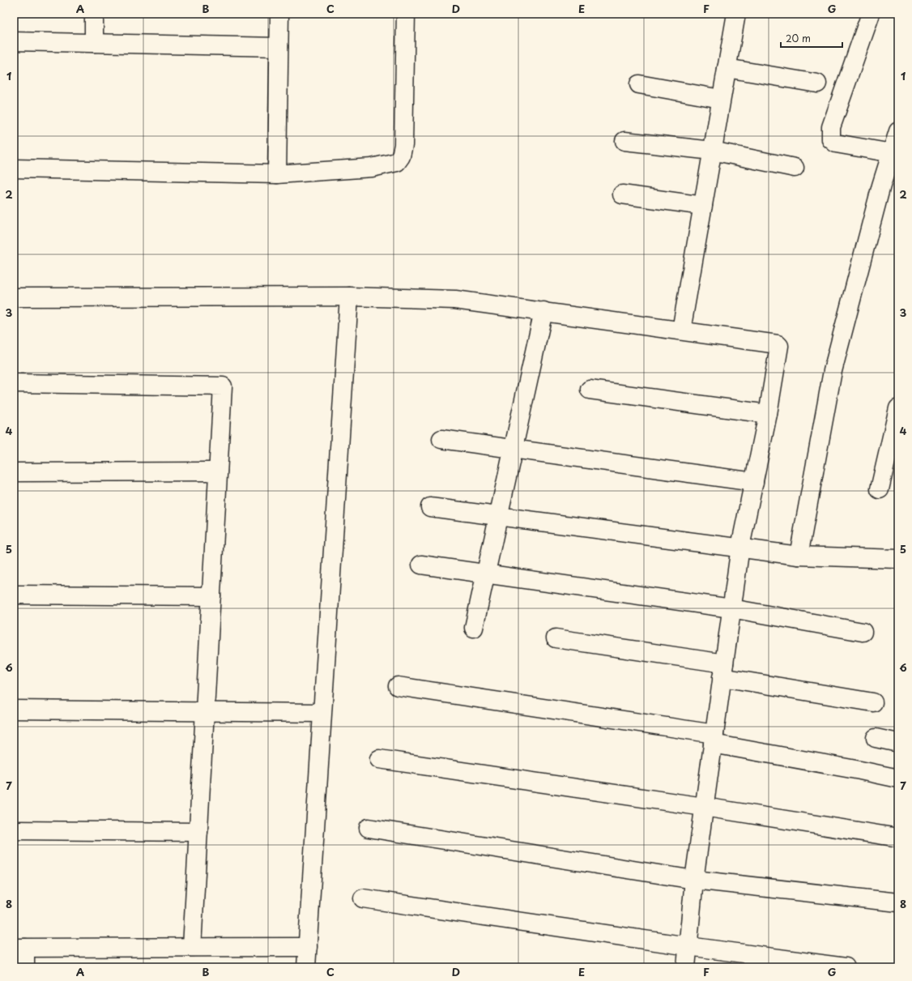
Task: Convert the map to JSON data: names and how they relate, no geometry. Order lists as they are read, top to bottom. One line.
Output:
{"scale_bar":"20 m","grid":{"columns":["A","B","C","D","E","F","G"],"rows":["1","2","3","4","5","6","7","8"]}}
